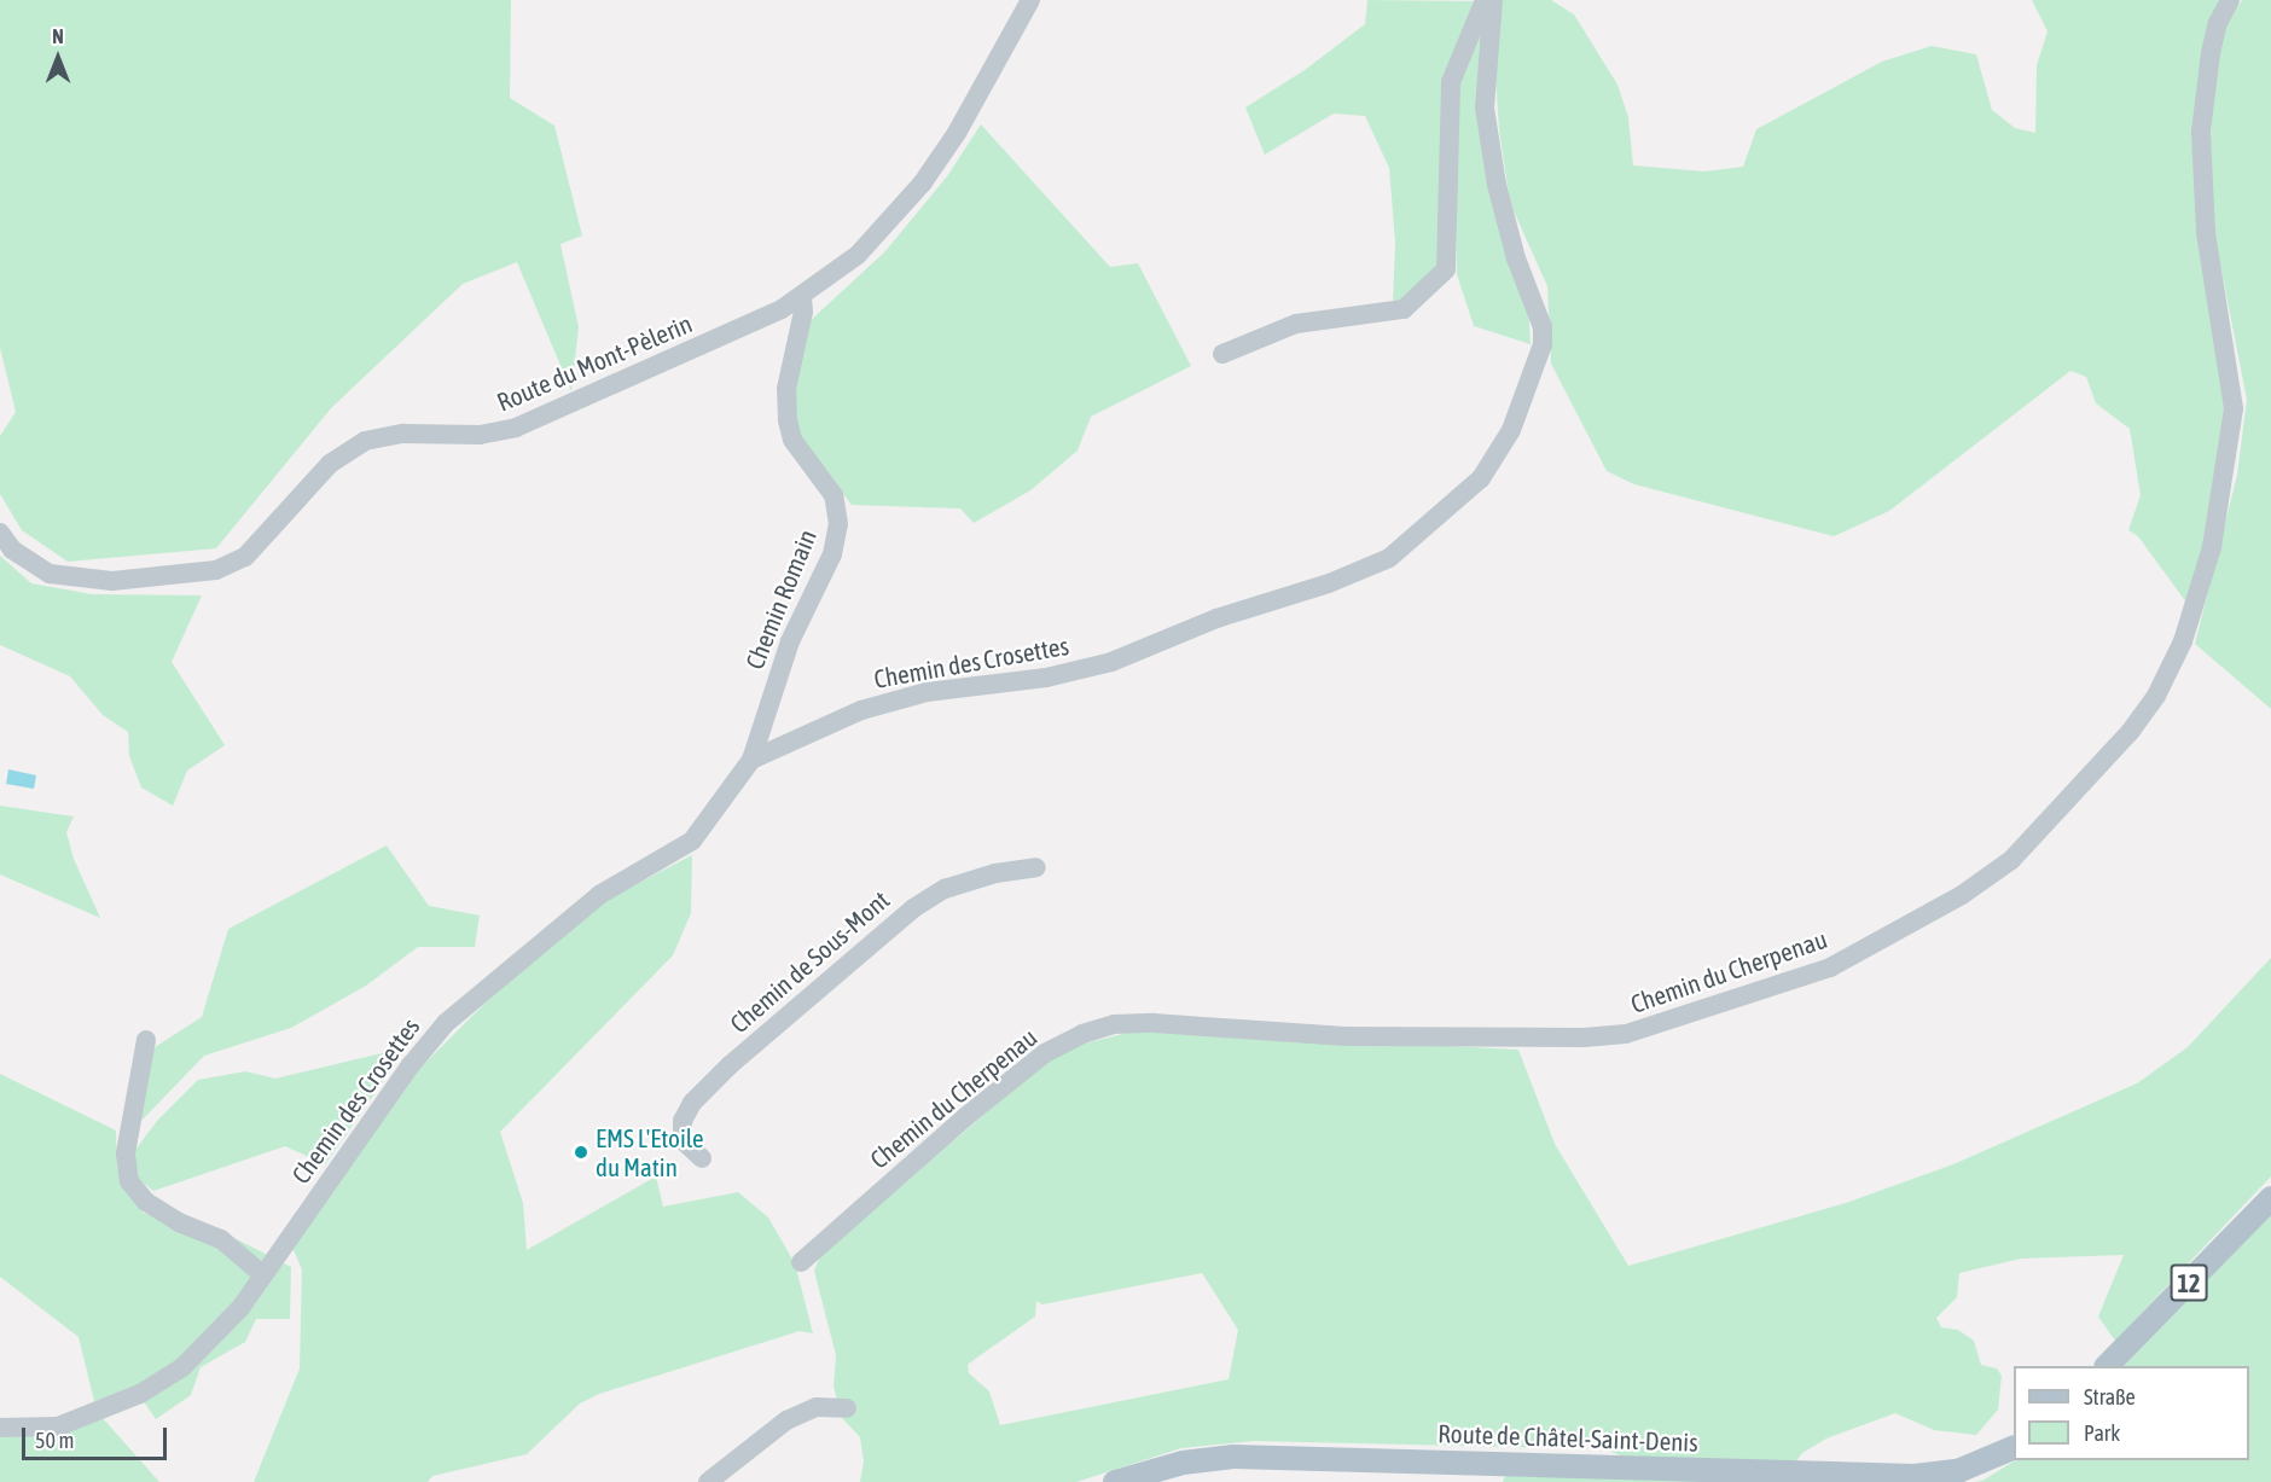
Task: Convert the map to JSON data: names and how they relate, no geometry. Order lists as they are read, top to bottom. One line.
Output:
{"streets":{"main road":["12","Route de Châtel-Saint-Denis"],"street":["Route du Mont-Pèlerin","Chemin Romain","Chemin des Crosettes","Chemin de Sous-Mont","Chemin du Cherpenau"]},"crossings":[["Route du Mont-Pèlerin","Chemin Romain"],["Chemin Romain","Chemin des Crosettes"]],"places":["EMS L'Etoile du Matin"],"legend":["Straße","Park"],"scale_bar":"50 m","north":"top"}
